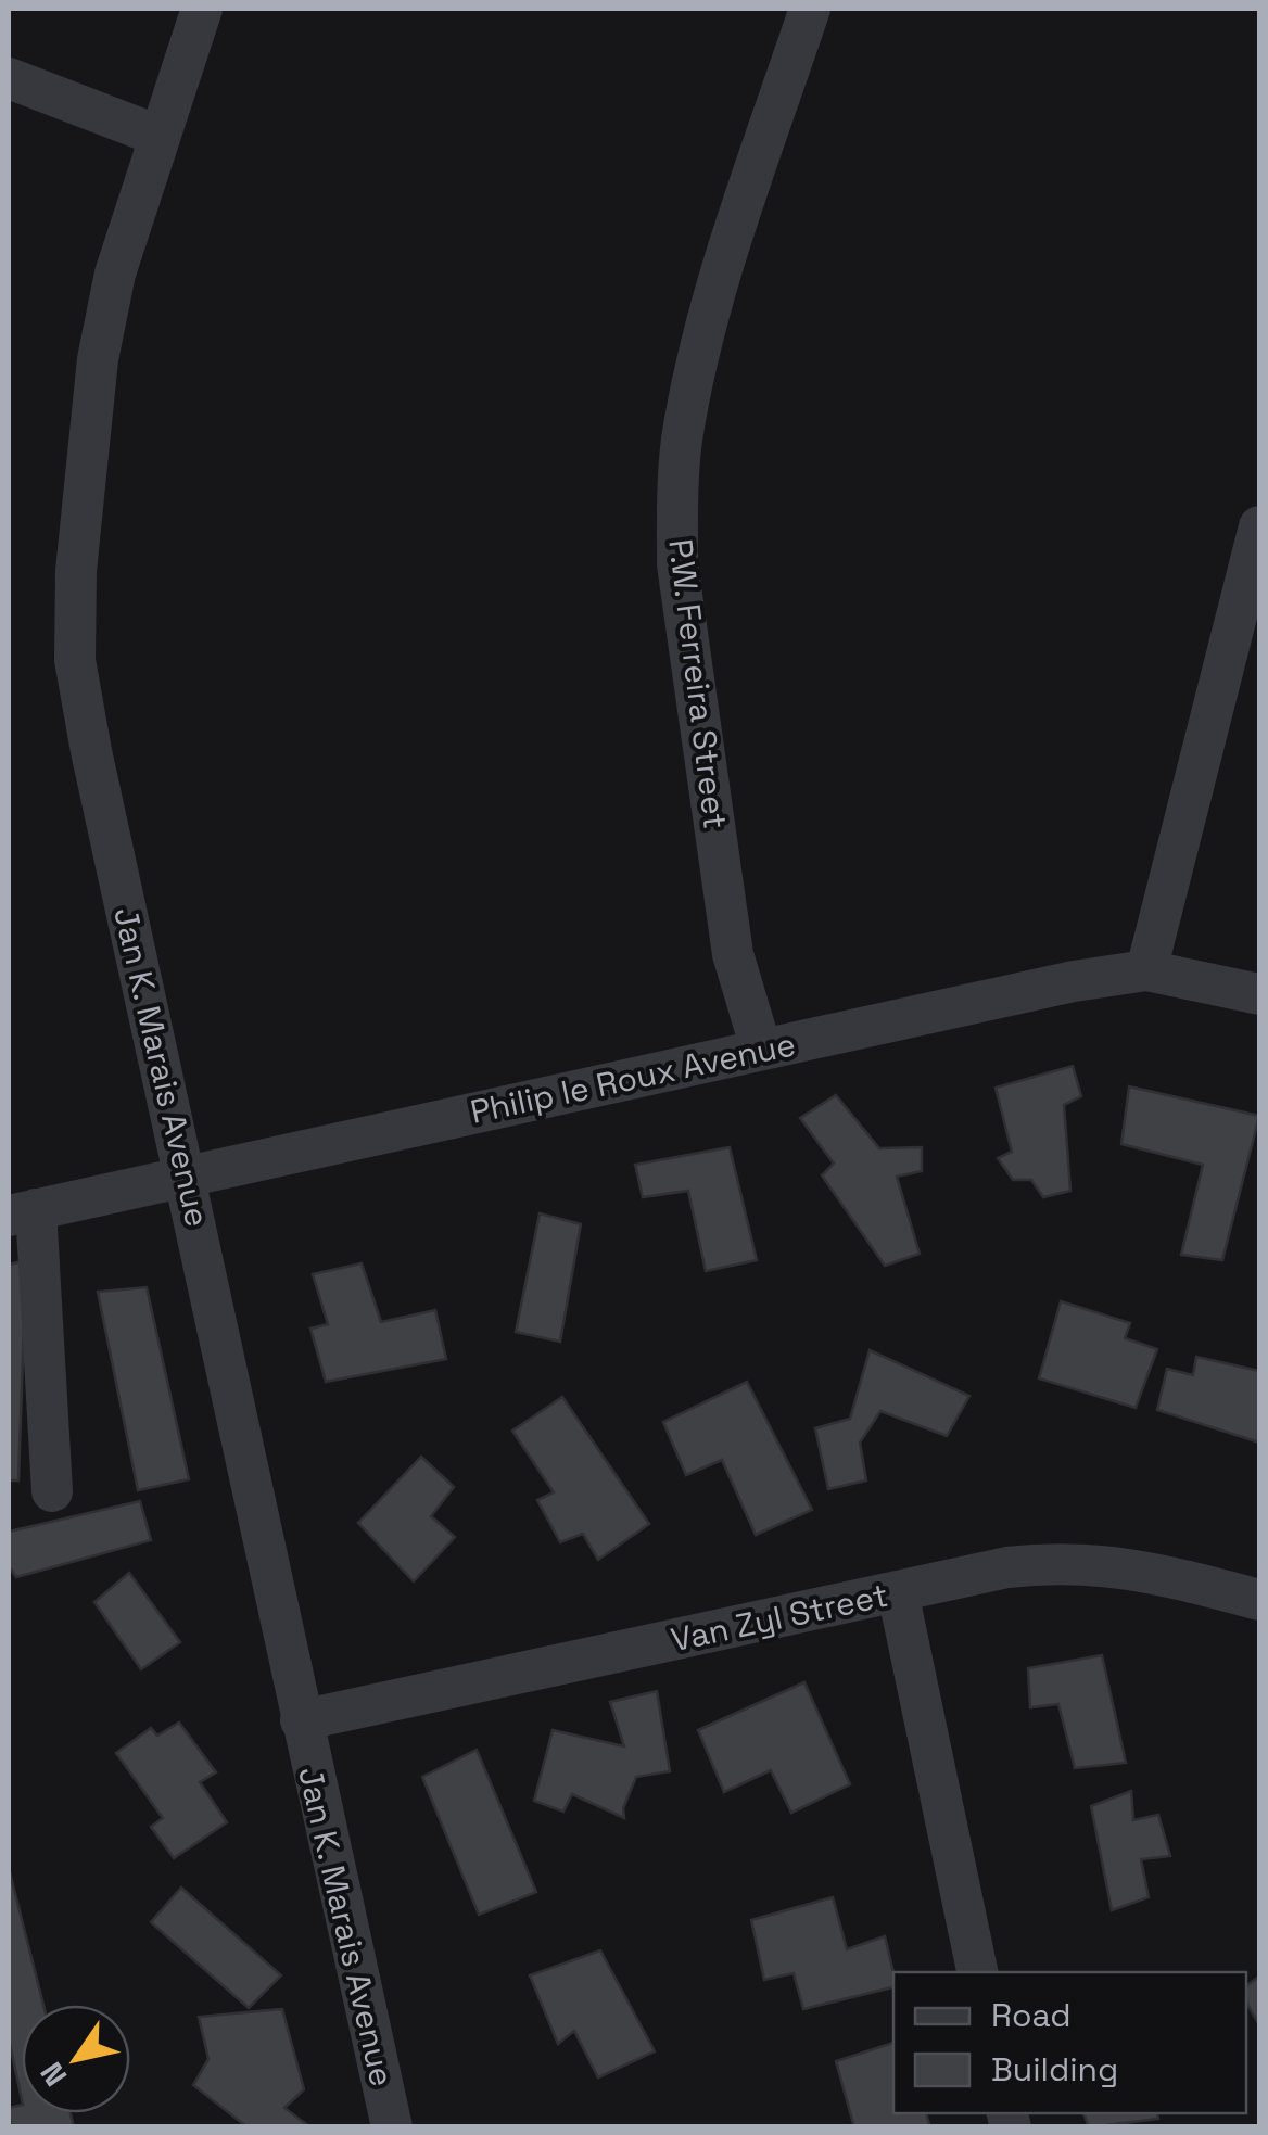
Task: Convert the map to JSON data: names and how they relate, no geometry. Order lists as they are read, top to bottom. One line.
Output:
{"streets":{"street":["P.W. Ferreira Street","Jan K. Marais Avenue","Philip le Roux Avenue","Van Zyl Street"]},"crossings":[["P.W. Ferreira Street","Philip le Roux Avenue"],["Jan K. Marais Avenue","Philip le Roux Avenue"],["Jan K. Marais Avenue","Van Zyl Street"]],"legend":["Road","Building"],"north":"bottom left"}
